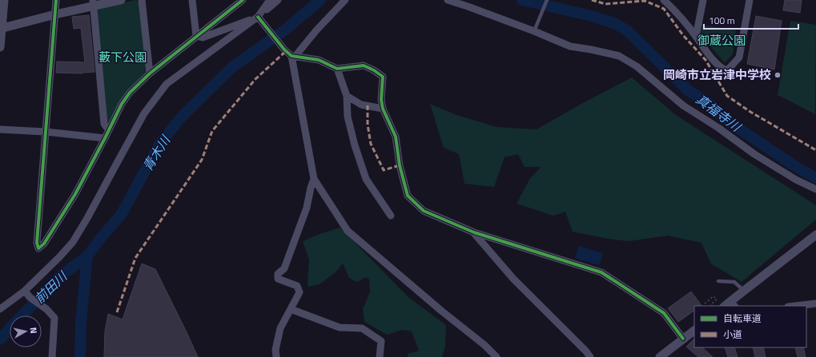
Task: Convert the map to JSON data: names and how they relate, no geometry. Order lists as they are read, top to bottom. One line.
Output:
{"water":["真福寺川","青木川","前田川"],"parks":["御蔵公園","藪下公園"],"places":["岡崎市立岩津中学校"],"legend":["自転車道","小道"],"scale_bar":"100 m","north":"right"}
